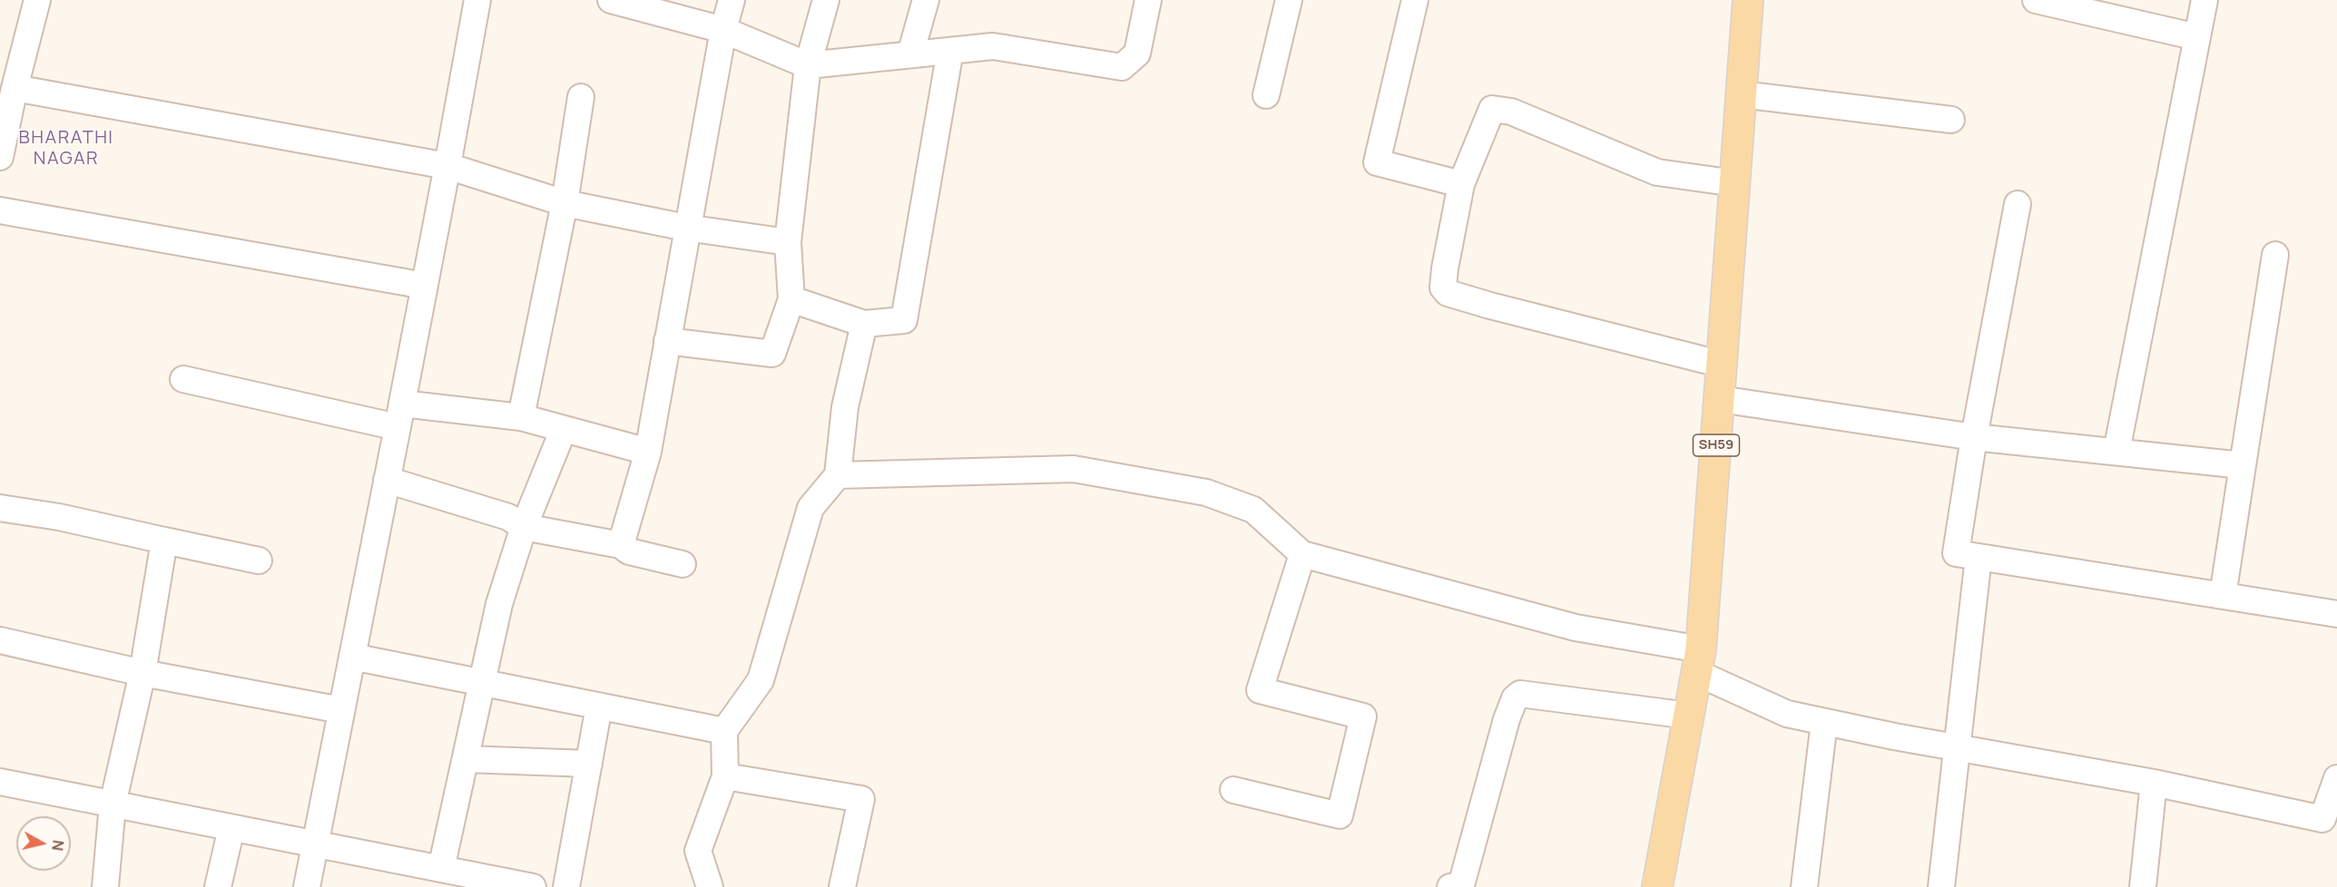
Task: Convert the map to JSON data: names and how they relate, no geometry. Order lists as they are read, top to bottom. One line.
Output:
{"streets":{"main road":["SH59"]},"districts":["BHARATHI NAGAR"],"north":"right"}
